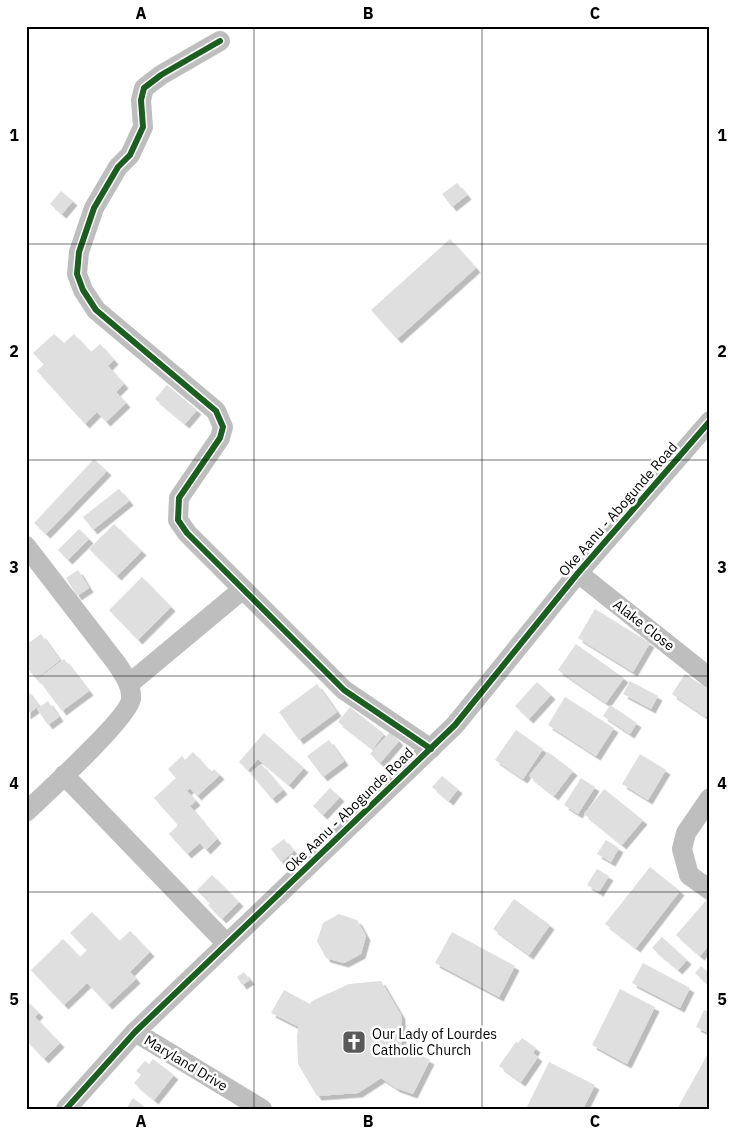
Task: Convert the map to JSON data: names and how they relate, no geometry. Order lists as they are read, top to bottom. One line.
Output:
{"streets":{"street":["Oke Aanu - Abogunde Road","Alake Close","Maryland Drive"]},"crossings":[["Oke Aanu - Abogunde Road","Alake Close"],["Oke Aanu - Abogunde Road","Maryland Drive"]],"places":{"church":["Our Lady of Lourdes Catholic Church"]},"grid":{"columns":["A","B","C"],"rows":["1","2","3","4","5"]}}
